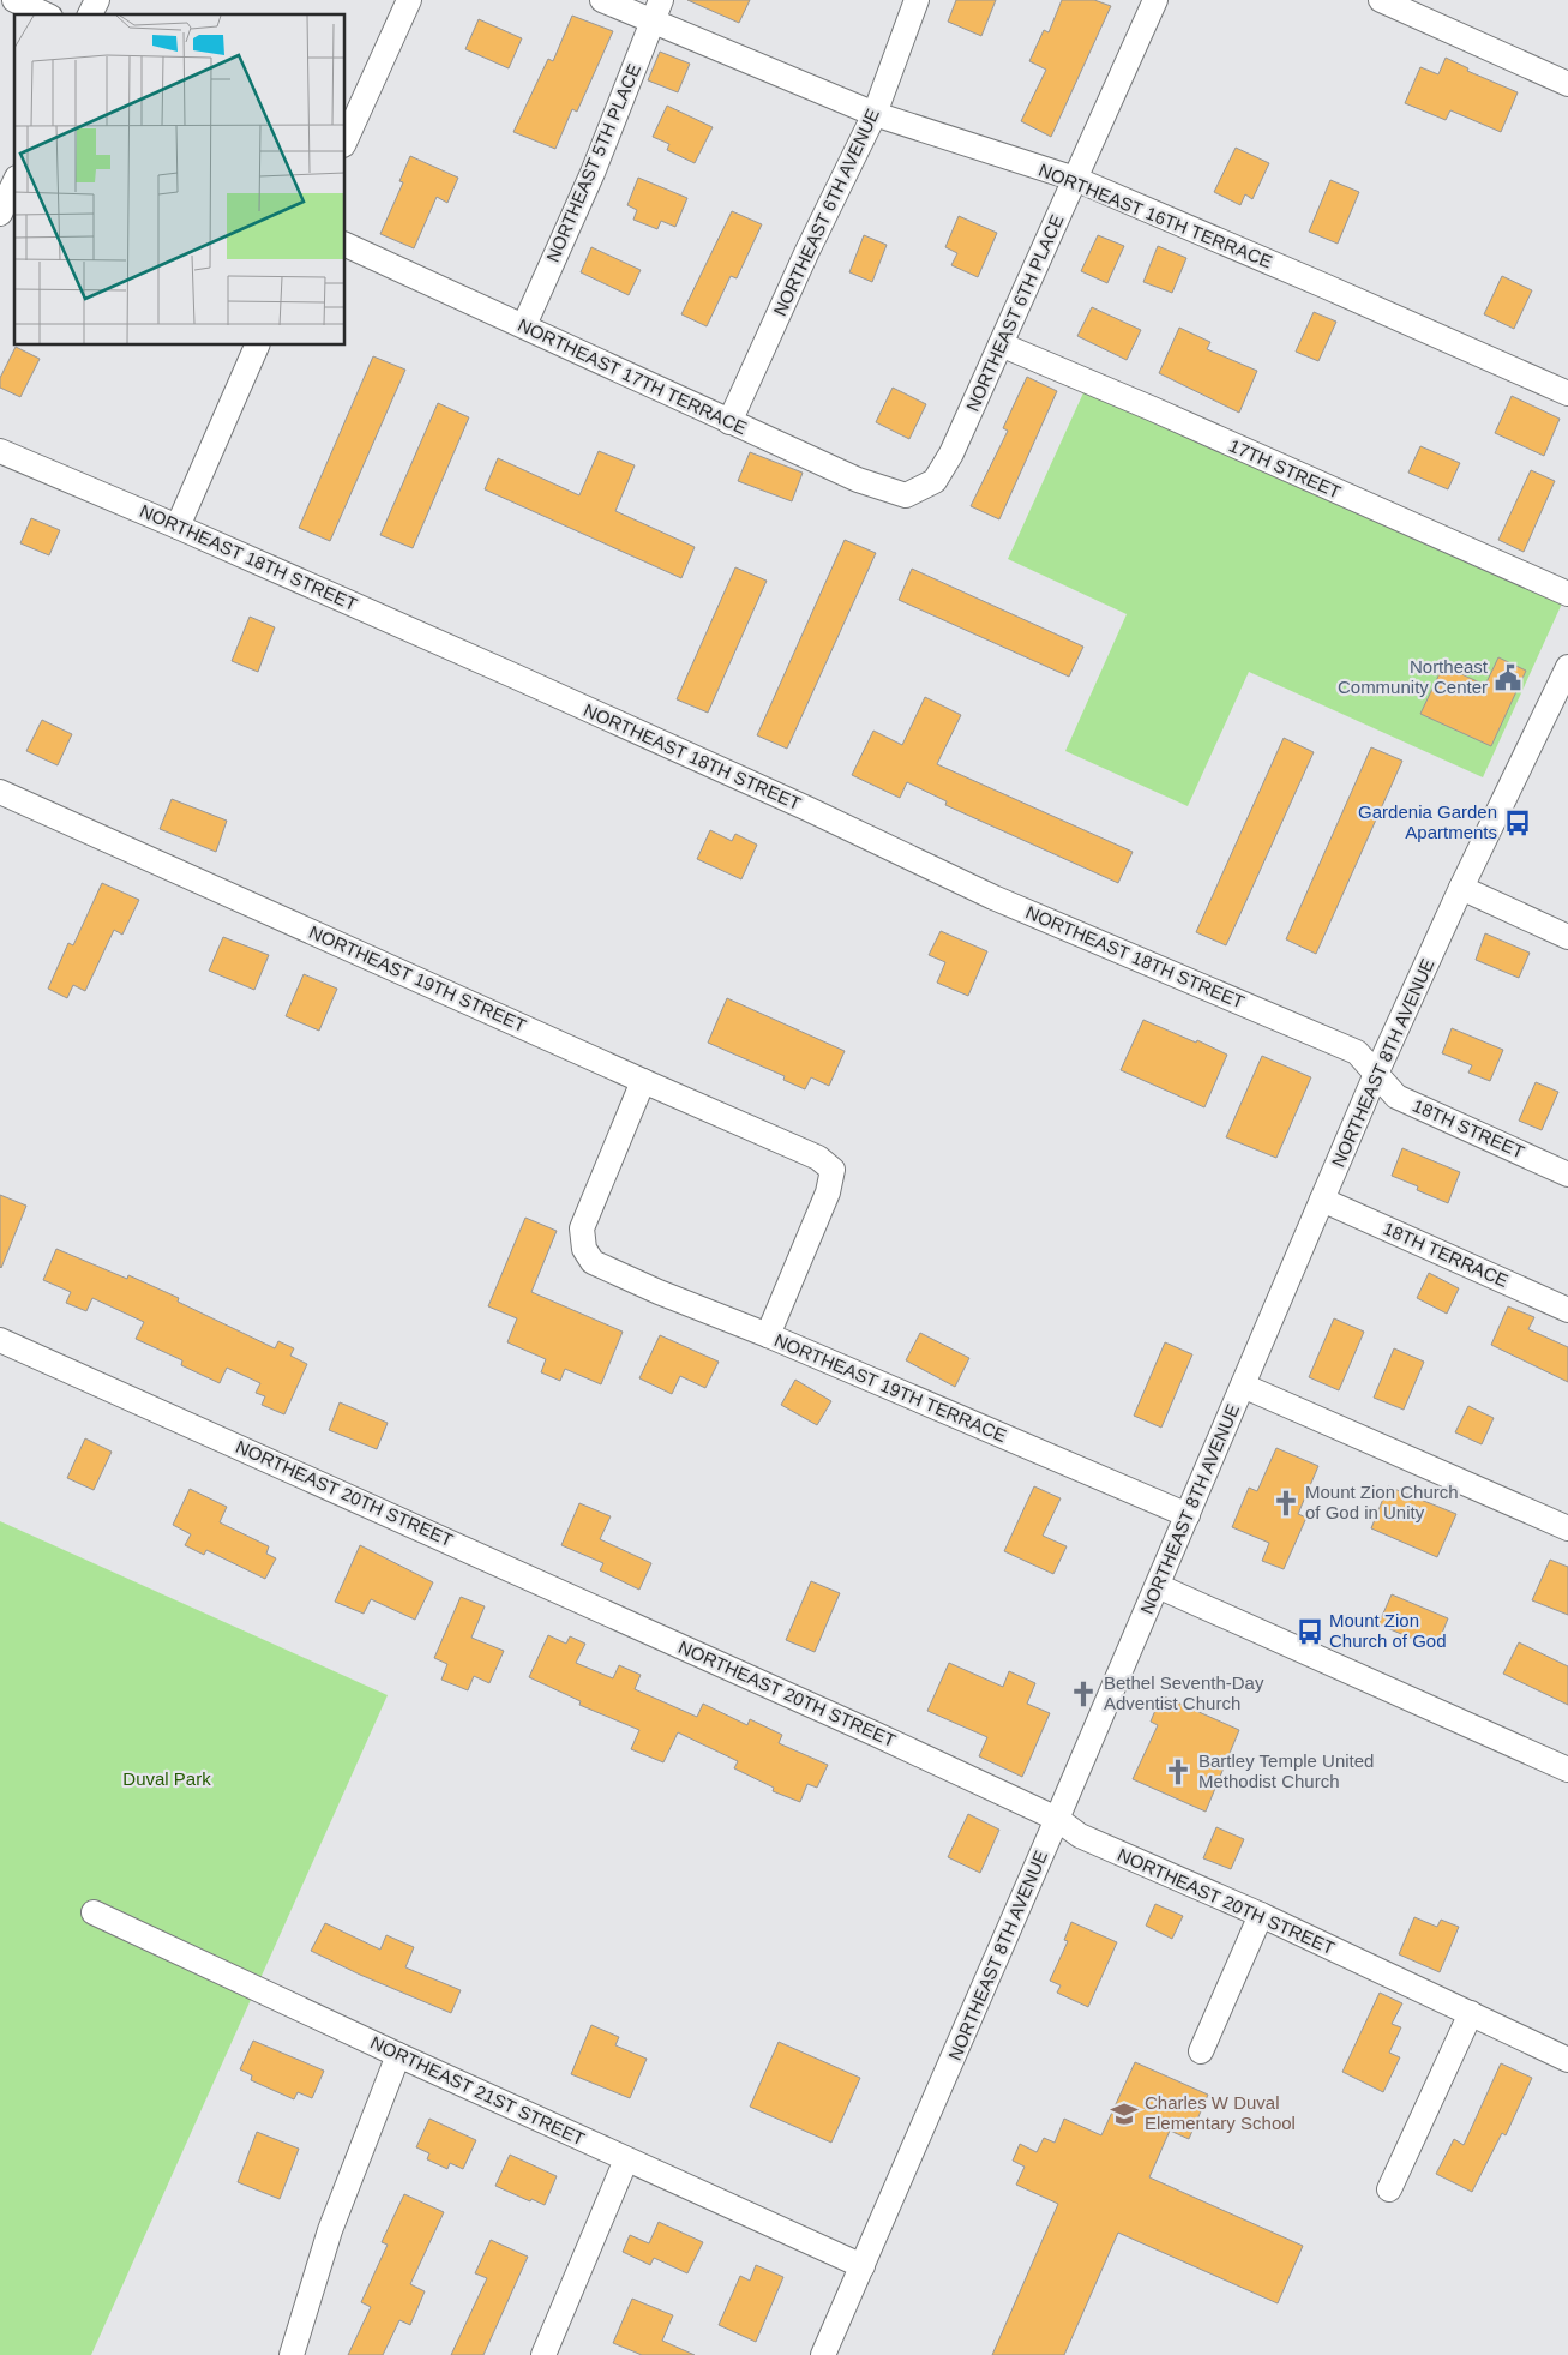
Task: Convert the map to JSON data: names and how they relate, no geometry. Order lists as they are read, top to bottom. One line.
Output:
{"streets":{"street":["NORTHEAST 5TH PLACE","NORTHEAST 6TH AVENUE","NORTHEAST 16TH TERRACE","NORTHEAST 6TH PLACE","NORTHEAST 17TH TERRACE","17TH STREET","NORTHEAST 18TH STREET","NORTHEAST 19TH STREET","NORTHEAST 8TH AVENUE","18TH STREET","18TH TERRACE","NORTHEAST 19TH TERRACE","NORTHEAST 20TH STREET","NORTHEAST 21ST STREET"]},"crossings":[["NORTHEAST 5TH PLACE","NORTHEAST 16TH TERRACE"],["NORTHEAST 5TH PLACE","NORTHEAST 17TH TERRACE"],["NORTHEAST 6TH AVENUE","NORTHEAST 16TH TERRACE"],["NORTHEAST 6TH AVENUE","NORTHEAST 17TH TERRACE"],["NORTHEAST 16TH TERRACE","NORTHEAST 6TH PLACE"],["NORTHEAST 6TH PLACE","NORTHEAST 17TH TERRACE"],["NORTHEAST 6TH PLACE","17TH STREET"],["NORTHEAST 18TH STREET","NORTHEAST 8TH AVENUE"],["NORTHEAST 18TH STREET","18TH STREET"],["NORTHEAST 19TH STREET","NORTHEAST 19TH TERRACE"],["NORTHEAST 8TH AVENUE","18TH STREET"],["NORTHEAST 8TH AVENUE","18TH TERRACE"],["NORTHEAST 8TH AVENUE","NORTHEAST 19TH TERRACE"],["NORTHEAST 8TH AVENUE","NORTHEAST 20TH STREET"],["NORTHEAST 8TH AVENUE","NORTHEAST 21ST STREET"]],"parks":["Duval Park"],"places":{"public building":["Northeast Community Center"],"bus stop":["Gardenia Garden Apartments","Mount Zion Church of God"],"church":["Mount Zion Church of God in Unity","Bethel Seventh-Day Adventist Church","Bartley Temple United Methodist Church"],"school or university":["Charles W Duval Elementary School"]}}
